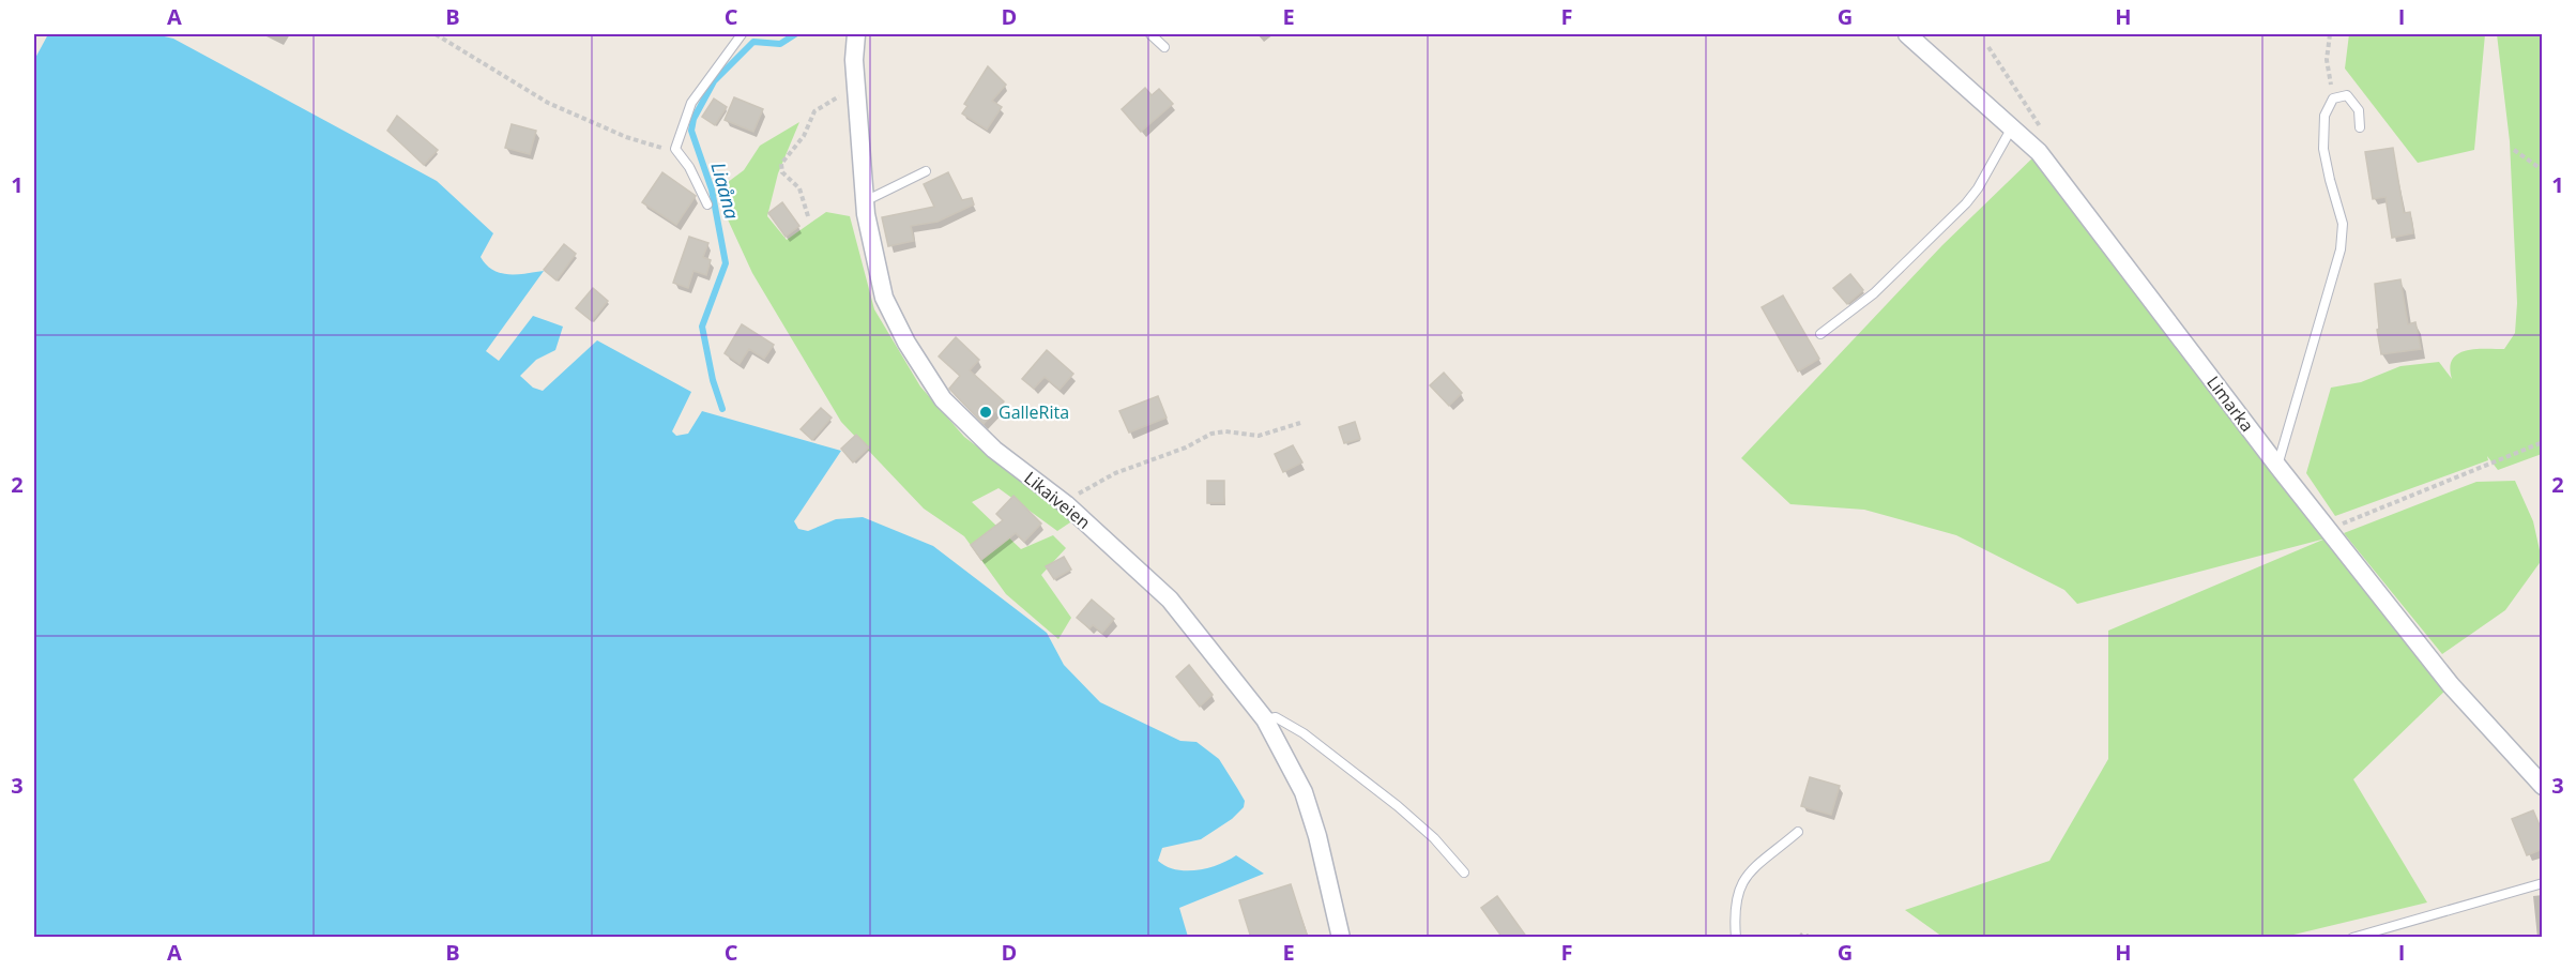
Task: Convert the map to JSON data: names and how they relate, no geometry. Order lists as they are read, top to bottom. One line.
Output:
{"streets":{"street":["Limarka","Likaiveien"]},"water":["Liaåna"],"places":["GalleRita"],"grid":{"columns":["A","B","C","D","E","F","G","H","I"],"rows":["1","2","3"]}}
